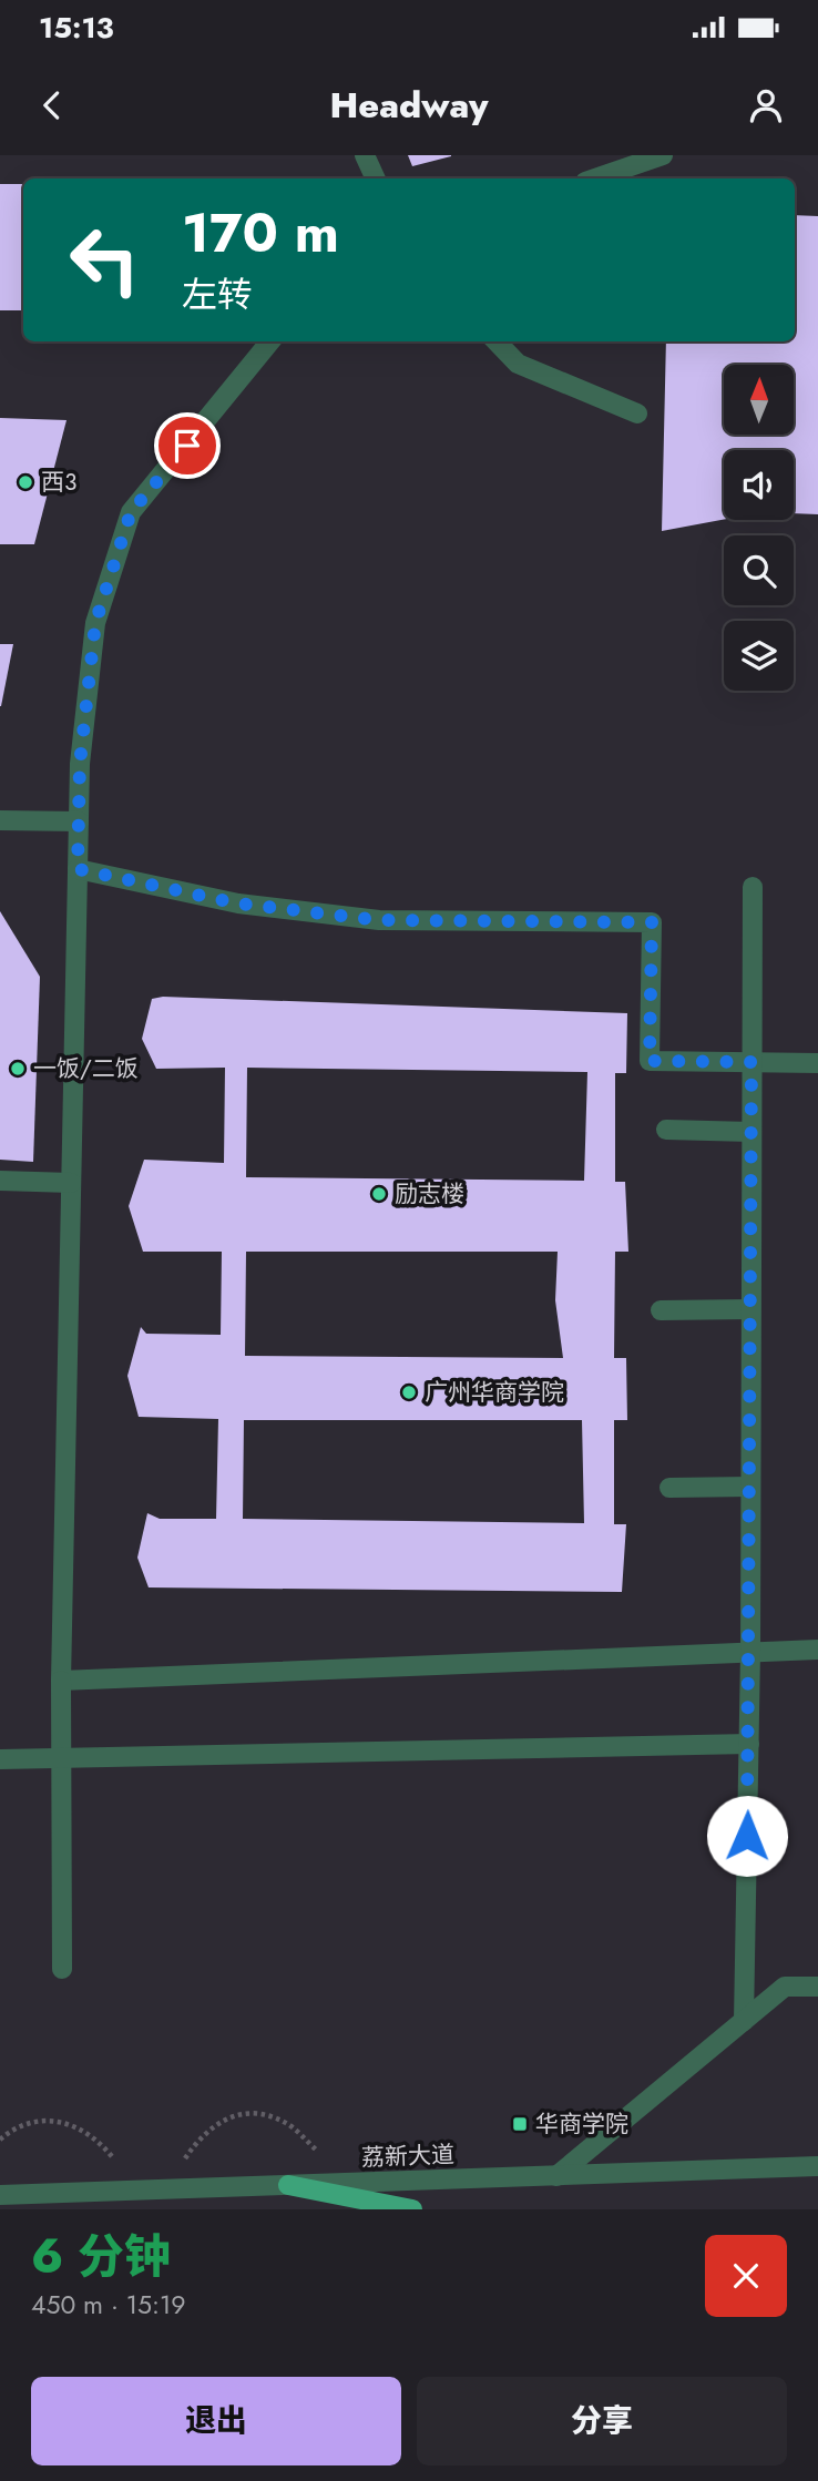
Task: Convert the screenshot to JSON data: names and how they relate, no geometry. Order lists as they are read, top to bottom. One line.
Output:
{"streets":{"street":["荔新大道"]},"places":{"other":["西3","一饭/二饭","励志楼","广州华商学院"],"transit":["华商学院"]},"north":"top","page":{"status":"15:13","header":"Headway","turn":["170 m","左转"],"heading":["6 分钟","450 m · 15:19"],"buttons":["退出","分享"]}}
